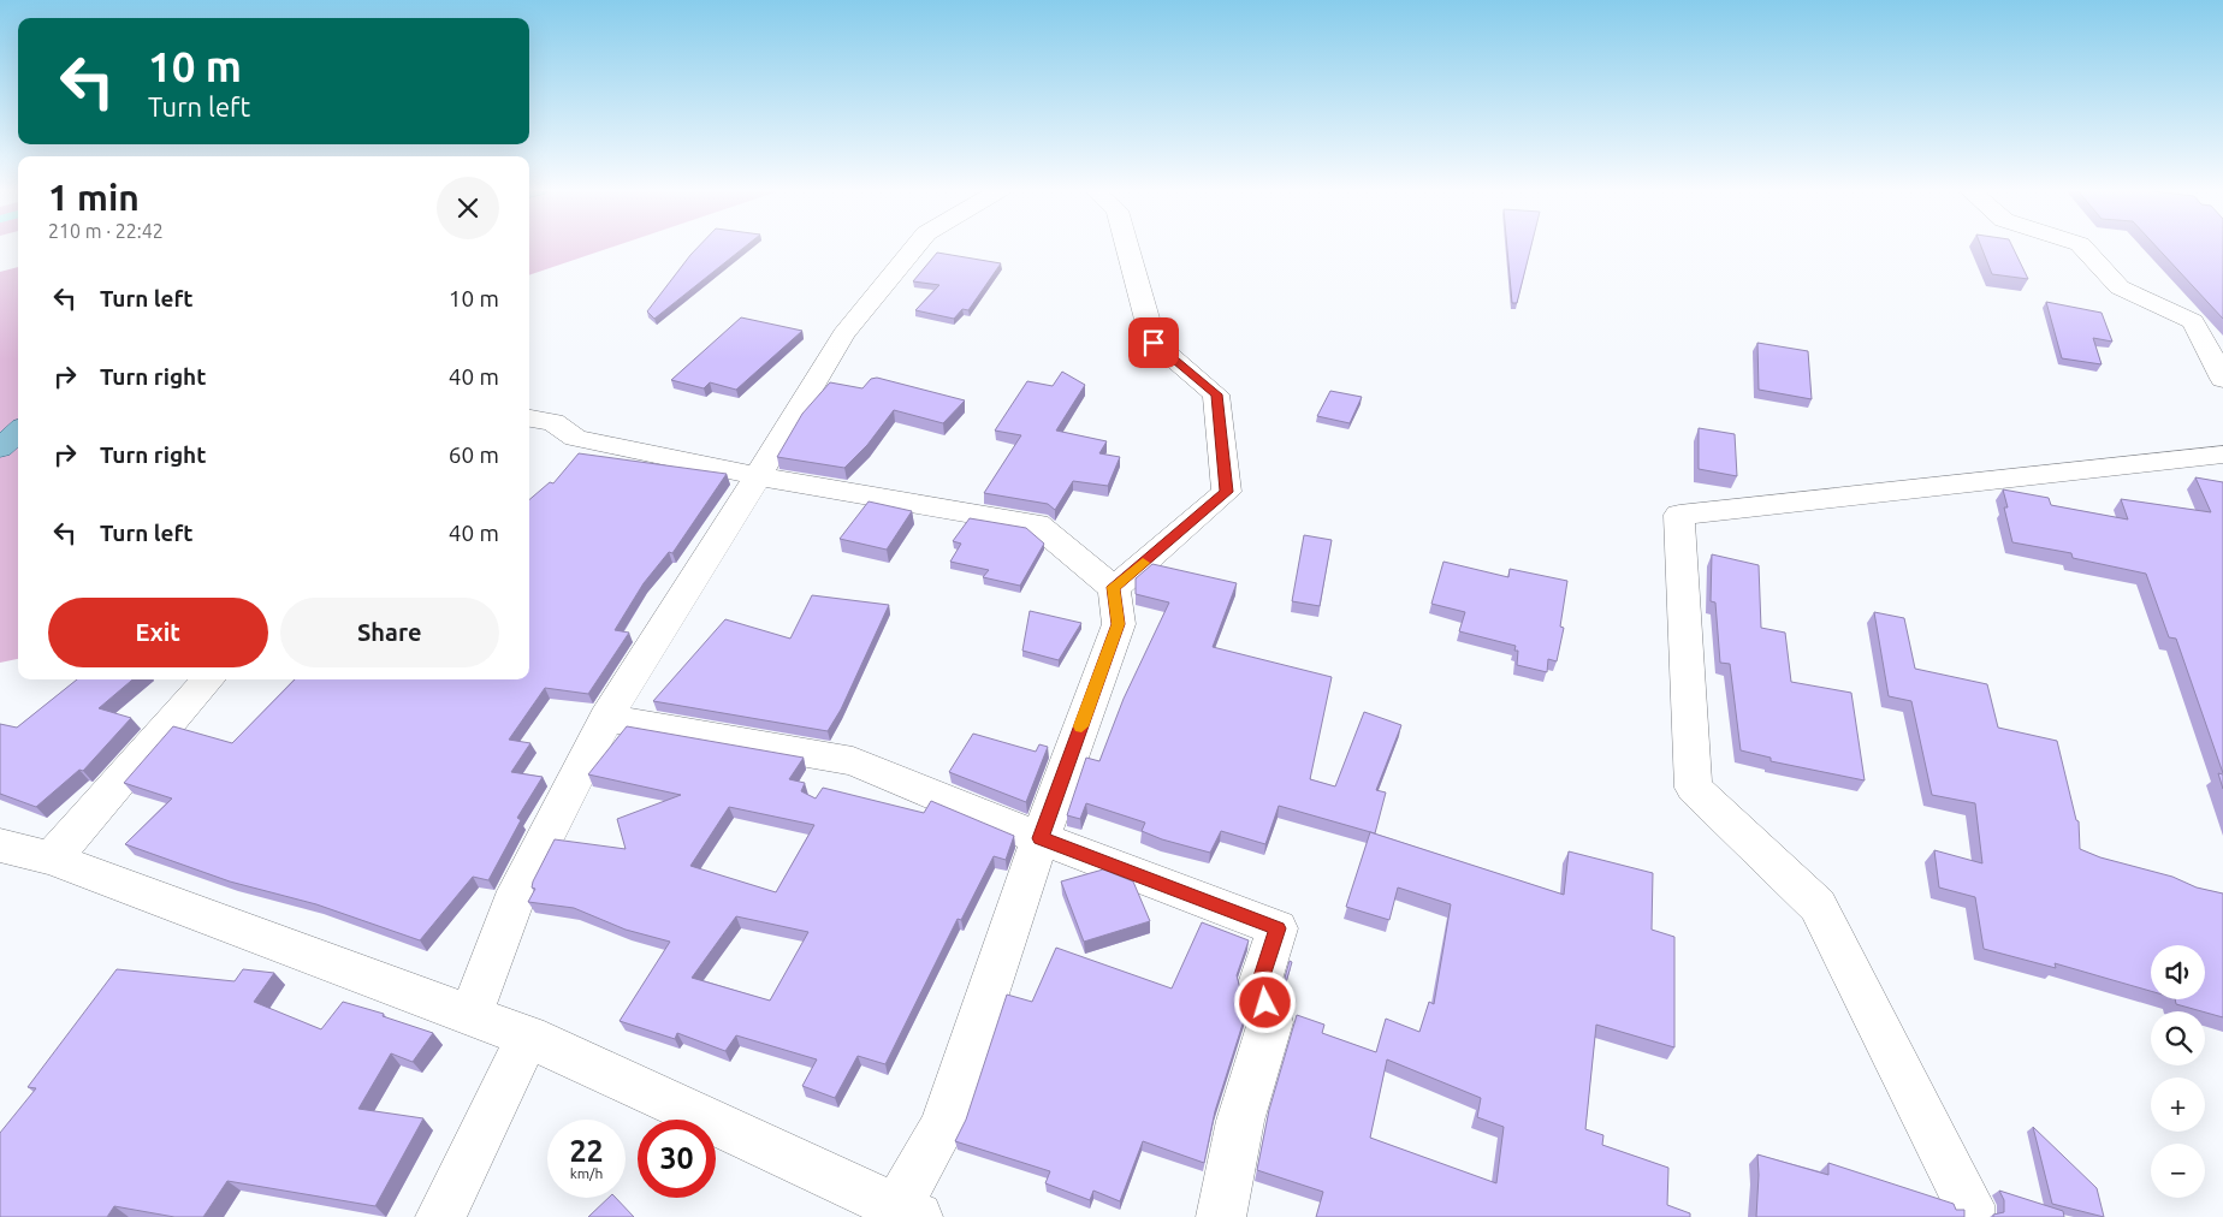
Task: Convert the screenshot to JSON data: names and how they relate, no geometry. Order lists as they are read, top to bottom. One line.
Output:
{"page":{"turn":["10 m","Turn left"],"heading":["1 min","210 m · 22:42"],"list":[{"name":"Turn left","value":"10 m"},{"name":"Turn right","value":"40 m"},{"name":"Turn right","value":"60 m"},{"name":"Turn left","value":"40 m"}],"buttons":["Exit","Share"],"map_buttons":["+","−"],"speed":"22 km/h","limit":"30"}}
